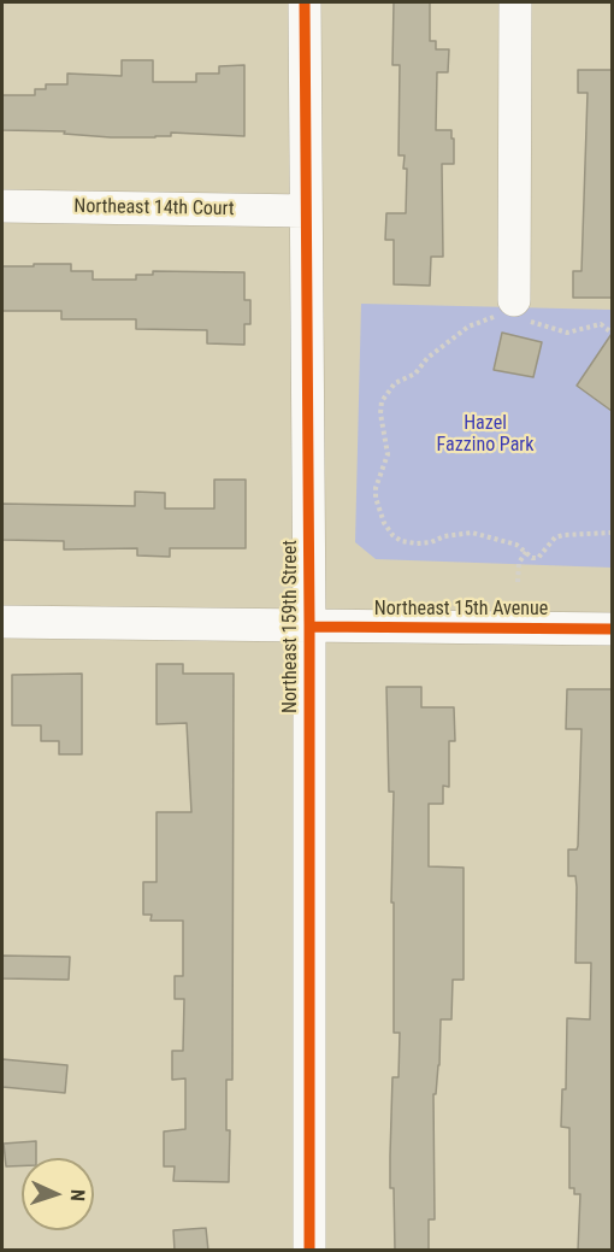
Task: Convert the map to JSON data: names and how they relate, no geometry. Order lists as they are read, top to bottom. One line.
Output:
{"streets":{"street":["Northeast 14th Court","Northeast 15th Avenue","Northeast 159th Street"]},"crossings":[["Northeast 14th Court","Northeast 159th Street"],["Northeast 15th Avenue","Northeast 159th Street"]],"parks":["Hazel Fazzino Park"],"north":"right"}
